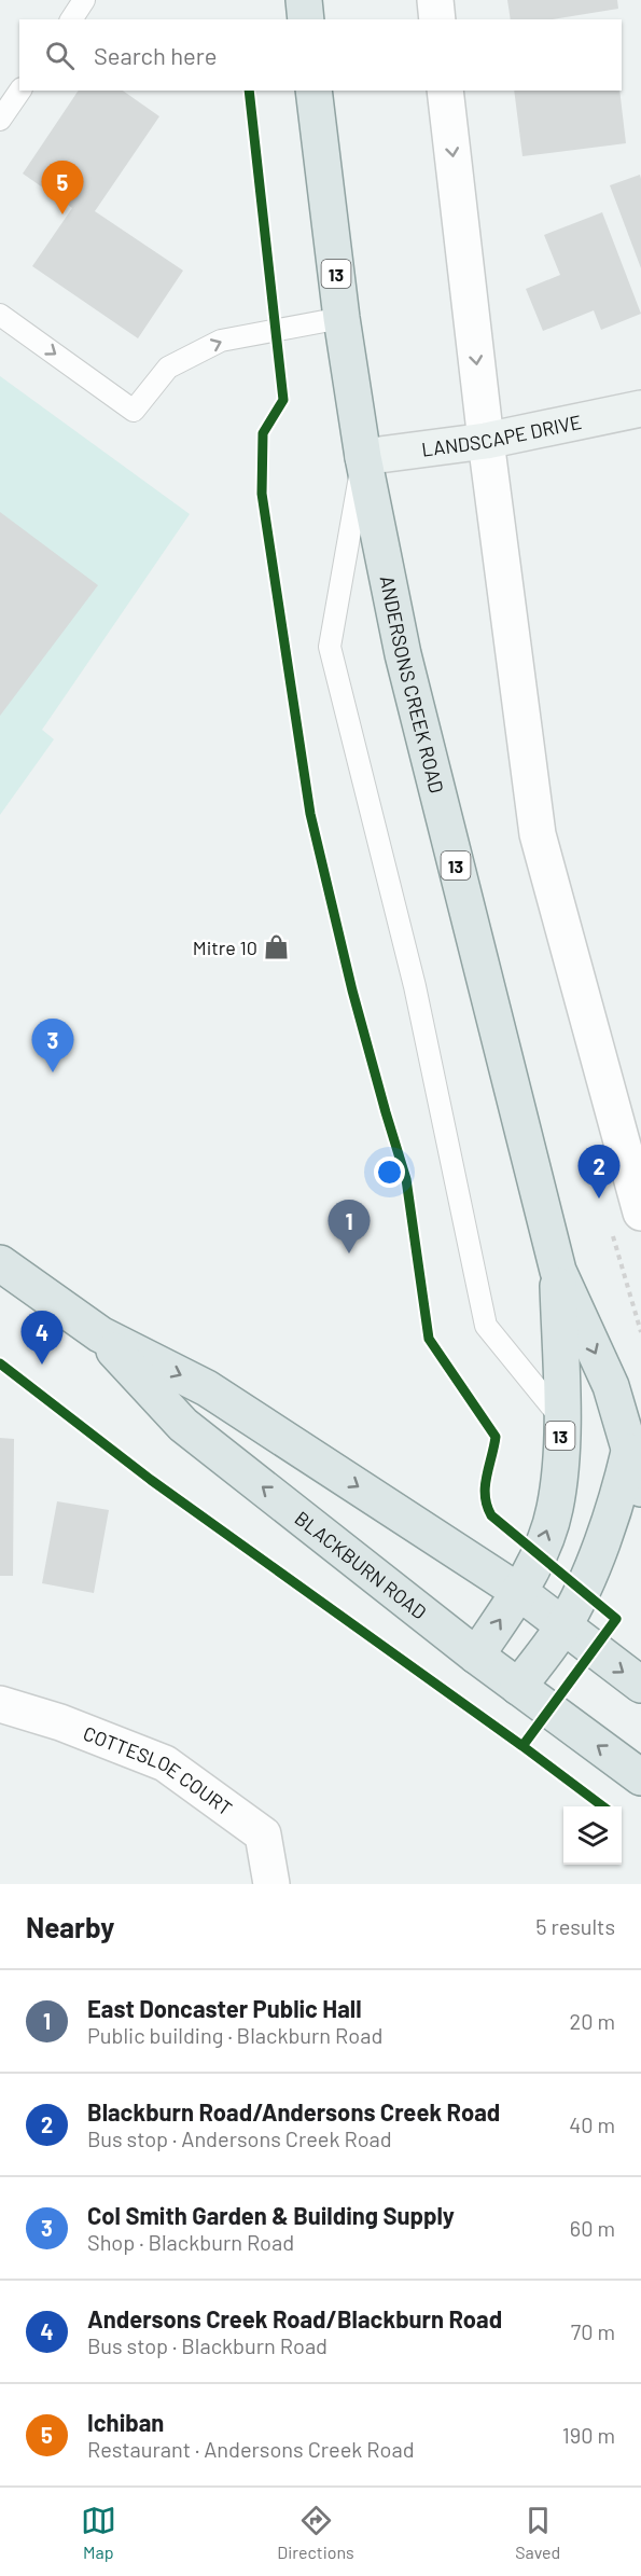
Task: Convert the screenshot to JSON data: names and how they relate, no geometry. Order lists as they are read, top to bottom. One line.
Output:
{"streets":{"main road":["13","ANDERSONS CREEK ROAD","BLACKBURN ROAD"],"street":["LANDSCAPE DRIVE","COTTESLOE COURT"]},"crossings":[["13","ANDERSONS CREEK ROAD"],["LANDSCAPE DRIVE","ANDERSONS CREEK ROAD"],["ANDERSONS CREEK ROAD","BLACKBURN ROAD"]],"places":{"shop":["Mitre 10"]},"page":{"search":"Search here","pins":["5","3","2","1","4"],"heading":["Nearby","5 results"],"list":[{"mark":"1","name":"East Doncaster Public Hall","note":"Public building · Blackburn Road","value":"20 m"},{"mark":"2","name":"Blackburn Road/Andersons Creek Road","note":"Bus stop · Andersons Creek Road","value":"40 m"},{"mark":"3","name":"Col Smith Garden & Building Supply","note":"Shop · Blackburn Road","value":"60 m"},{"mark":"4","name":"Andersons Creek Road/Blackburn Road","note":"Bus stop · Blackburn Road","value":"70 m"},{"mark":"5","name":"Ichiban","note":"Restaurant · Andersons Creek Road","value":"190 m"}],"nav":["Map","Directions","Saved"]}}
